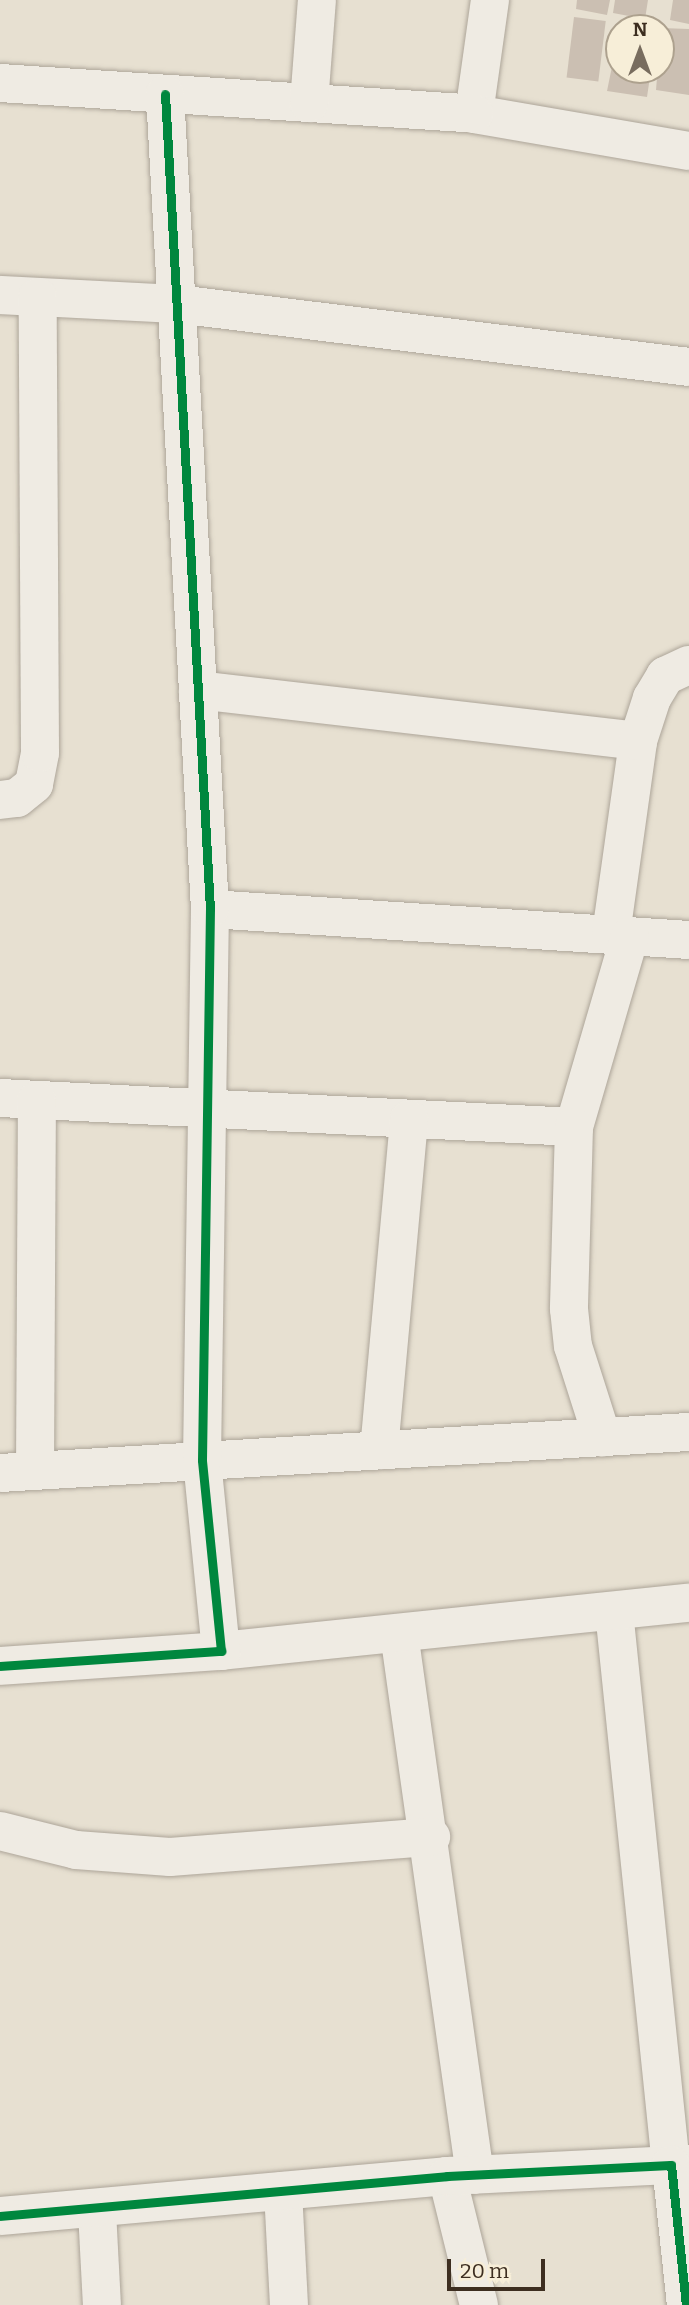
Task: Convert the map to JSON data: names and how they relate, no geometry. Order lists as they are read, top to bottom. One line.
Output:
{"scale_bar":"20 m","north":"top"}
